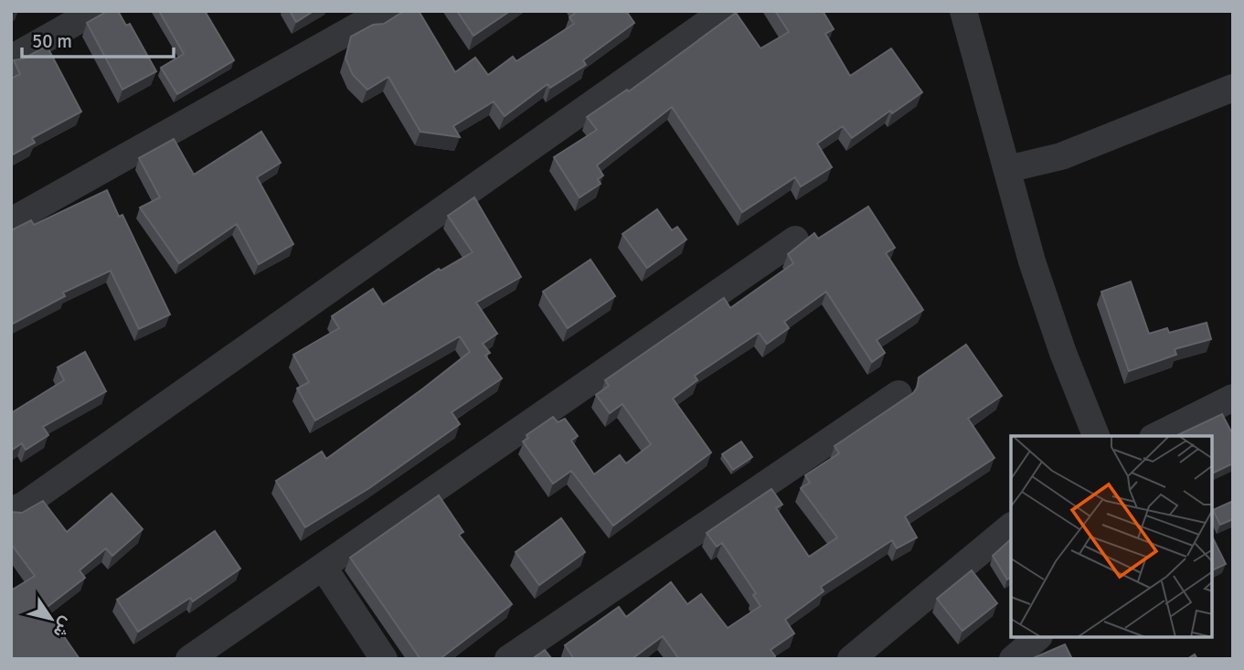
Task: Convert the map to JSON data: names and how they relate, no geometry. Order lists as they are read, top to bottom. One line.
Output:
{"scale_bar":"50 m","north":"bottom right"}
